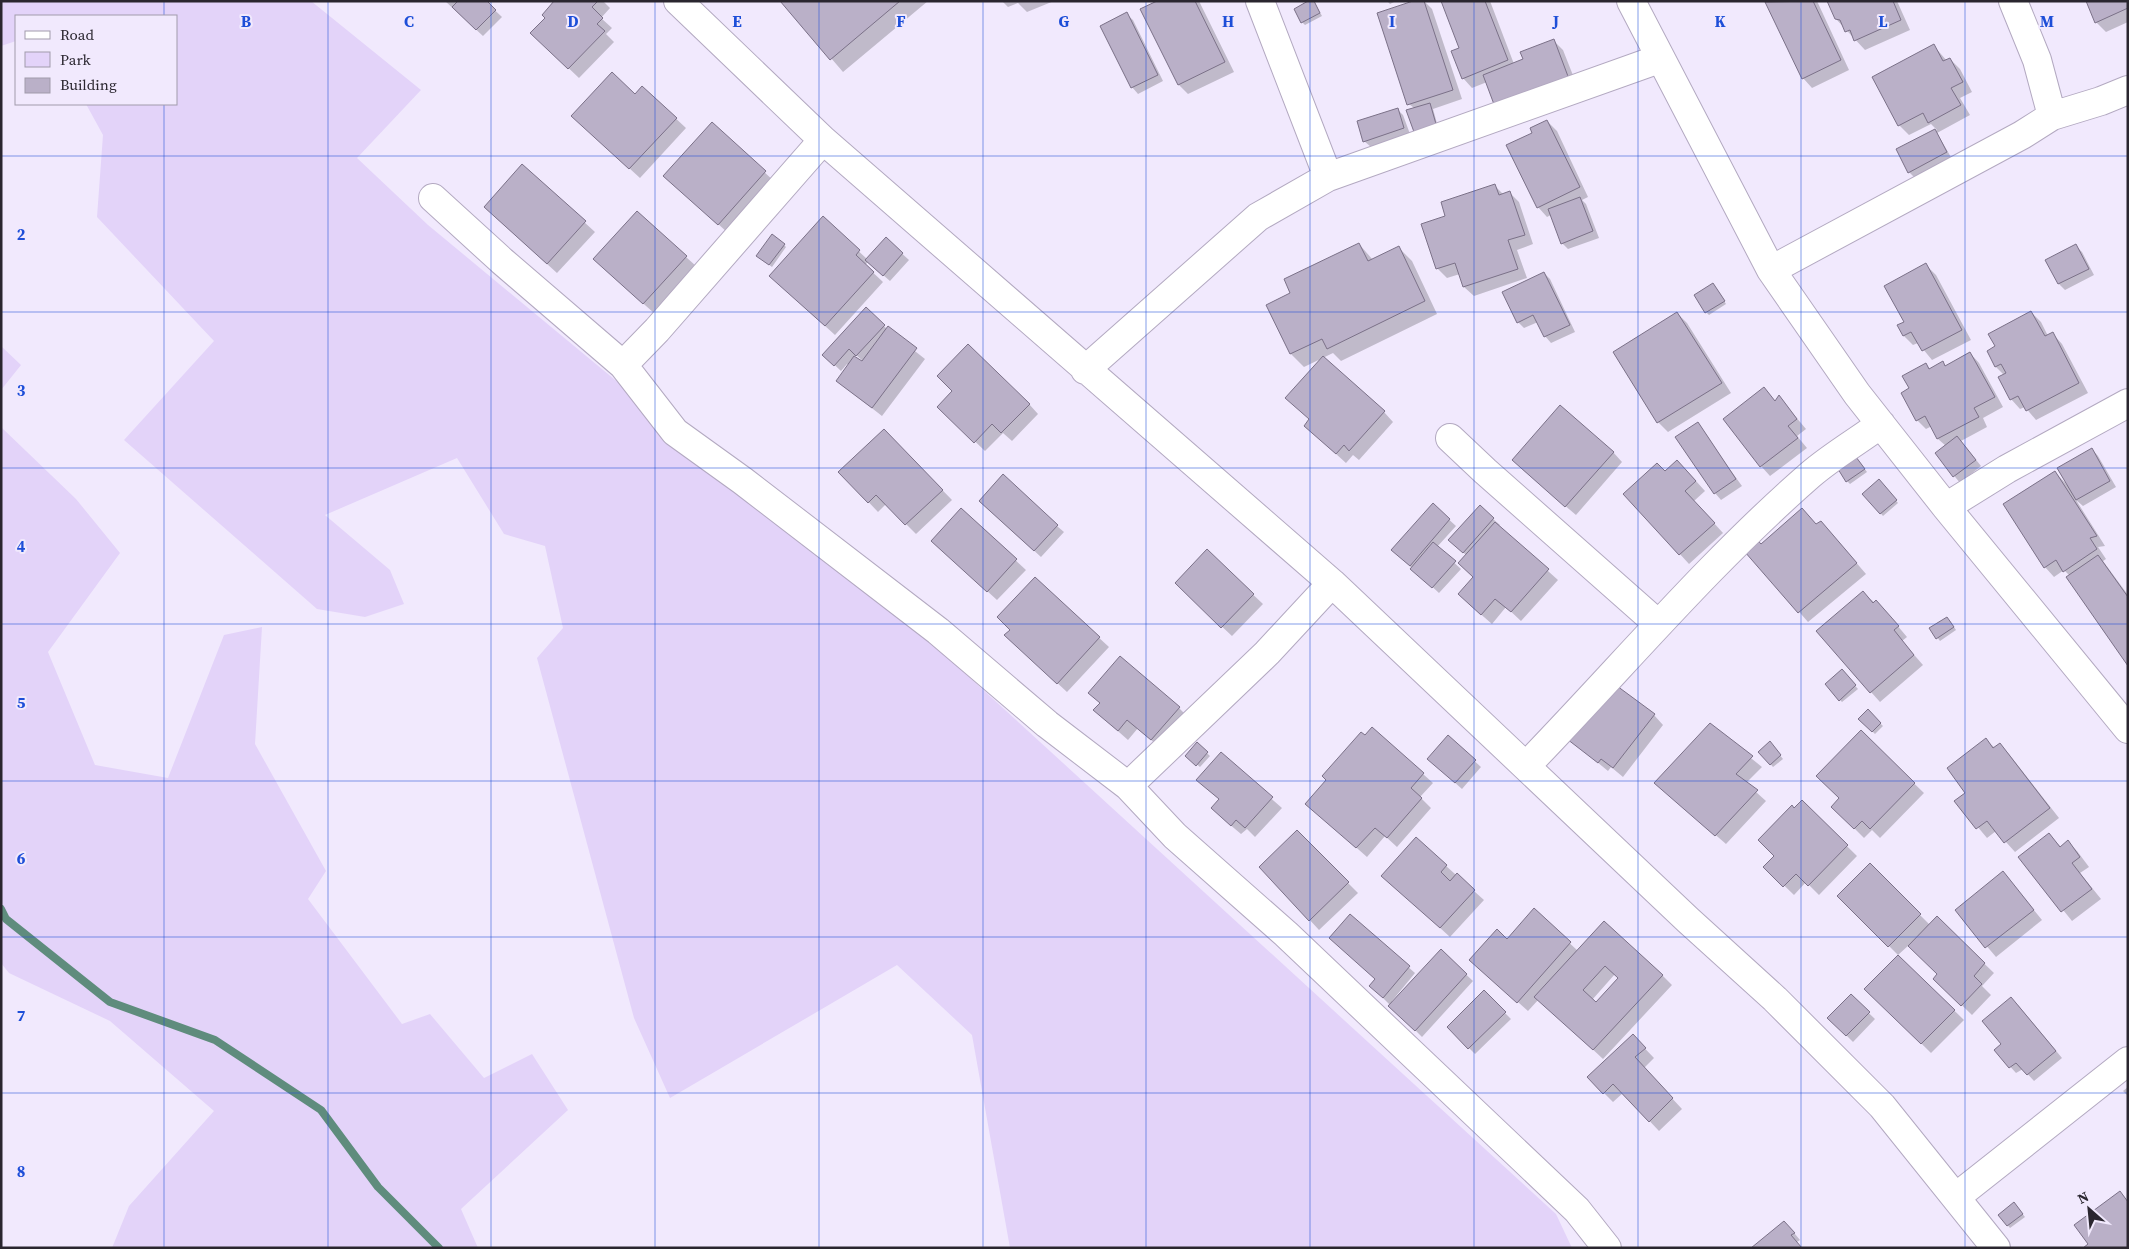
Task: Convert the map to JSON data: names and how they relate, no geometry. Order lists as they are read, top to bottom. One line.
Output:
{"legend":["Road","Park","Building"],"north":"top left","grid":{"columns":["B","C","D","E","F","G","H","I","J","K","L","M"],"rows":["2","3","4","5","6","7","8"]}}
